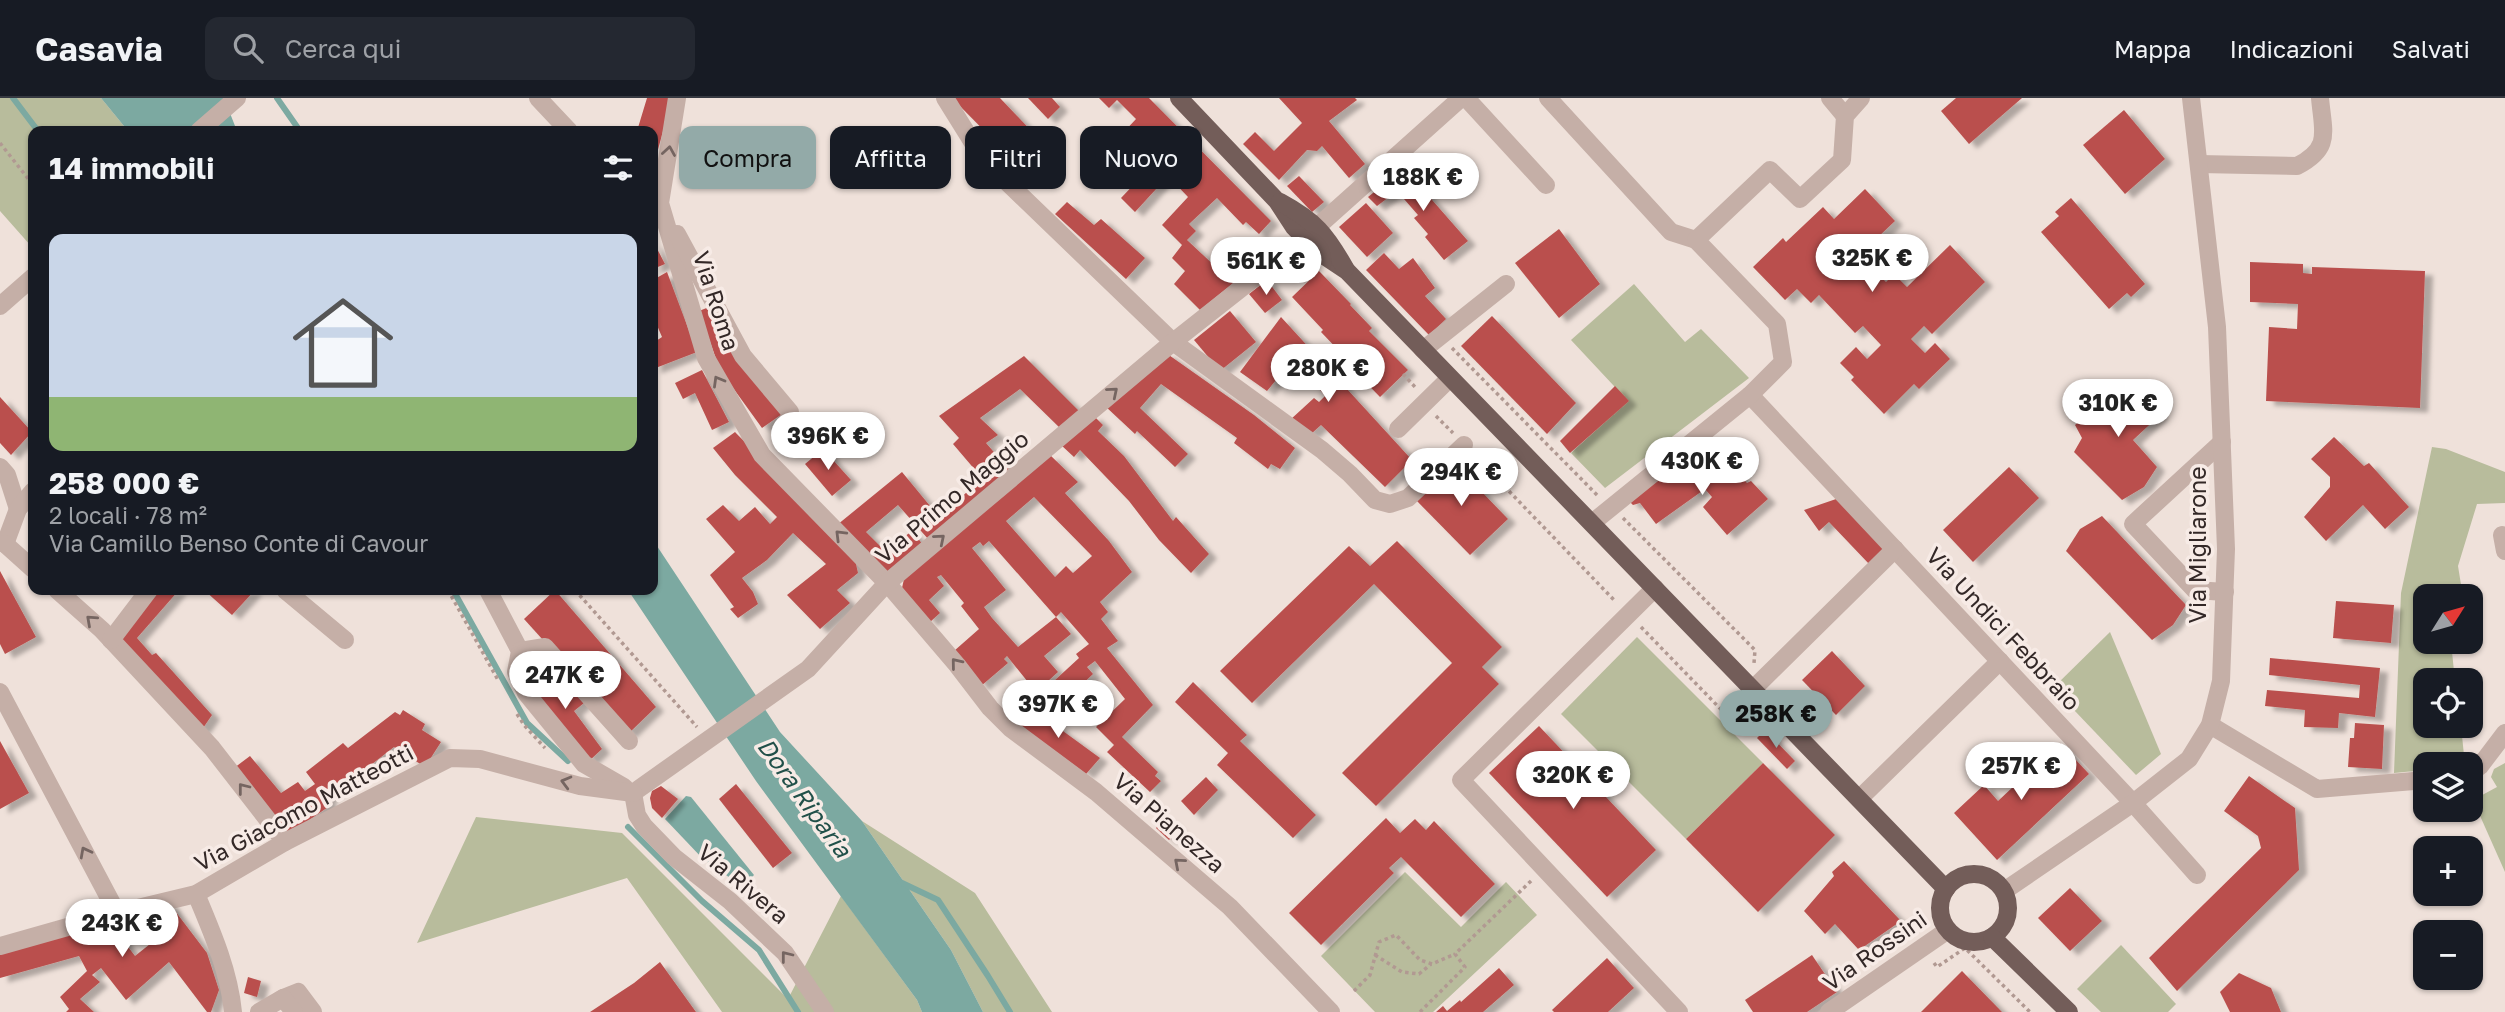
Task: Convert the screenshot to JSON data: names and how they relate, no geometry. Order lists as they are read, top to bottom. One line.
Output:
{"streets":{"street":["Via Roma","Via Primo Maggio","Via Migliarone","Via Undici Febbraio","Via Giacomo Matteotti","Via Pianezza","Via Rivera","Via Rossini"]},"crossings":[["Via Roma","Via Primo Maggio"],["Via Roma","Via Pianezza"],["Via Primo Maggio","Via Giacomo Matteotti"],["Via Primo Maggio","Via Pianezza"],["Via Primo Maggio","Via Rivera"],["Via Migliarone","Via Undici Febbraio"],["Via Migliarone","Via Rossini"],["Via Giacomo Matteotti","Via Rivera"]],"one_way":["Via Giacomo Matteotti","Via Pianezza","Via Rivera"],"water":["Dora Riparia"],"north":"top right","page":{"header":"Casavia","search":"Cerca qui","nav":["Mappa","Indicazioni","Salvati"],"chip":["Compra","Affitta","Filtri","Nuovo"],"heading":"14 immobili","price":["188K €","325K €","561K €","280K €","310K €","396K €","430K €","294K €","247K €","397K €","258K €","257K €","320K €","243K €"],"list":[{"name":"258 000 €","note":"2 locali · 78 m² · Via Camillo Benso Conte di Cavour"}],"map_buttons":["+","−"]}}
